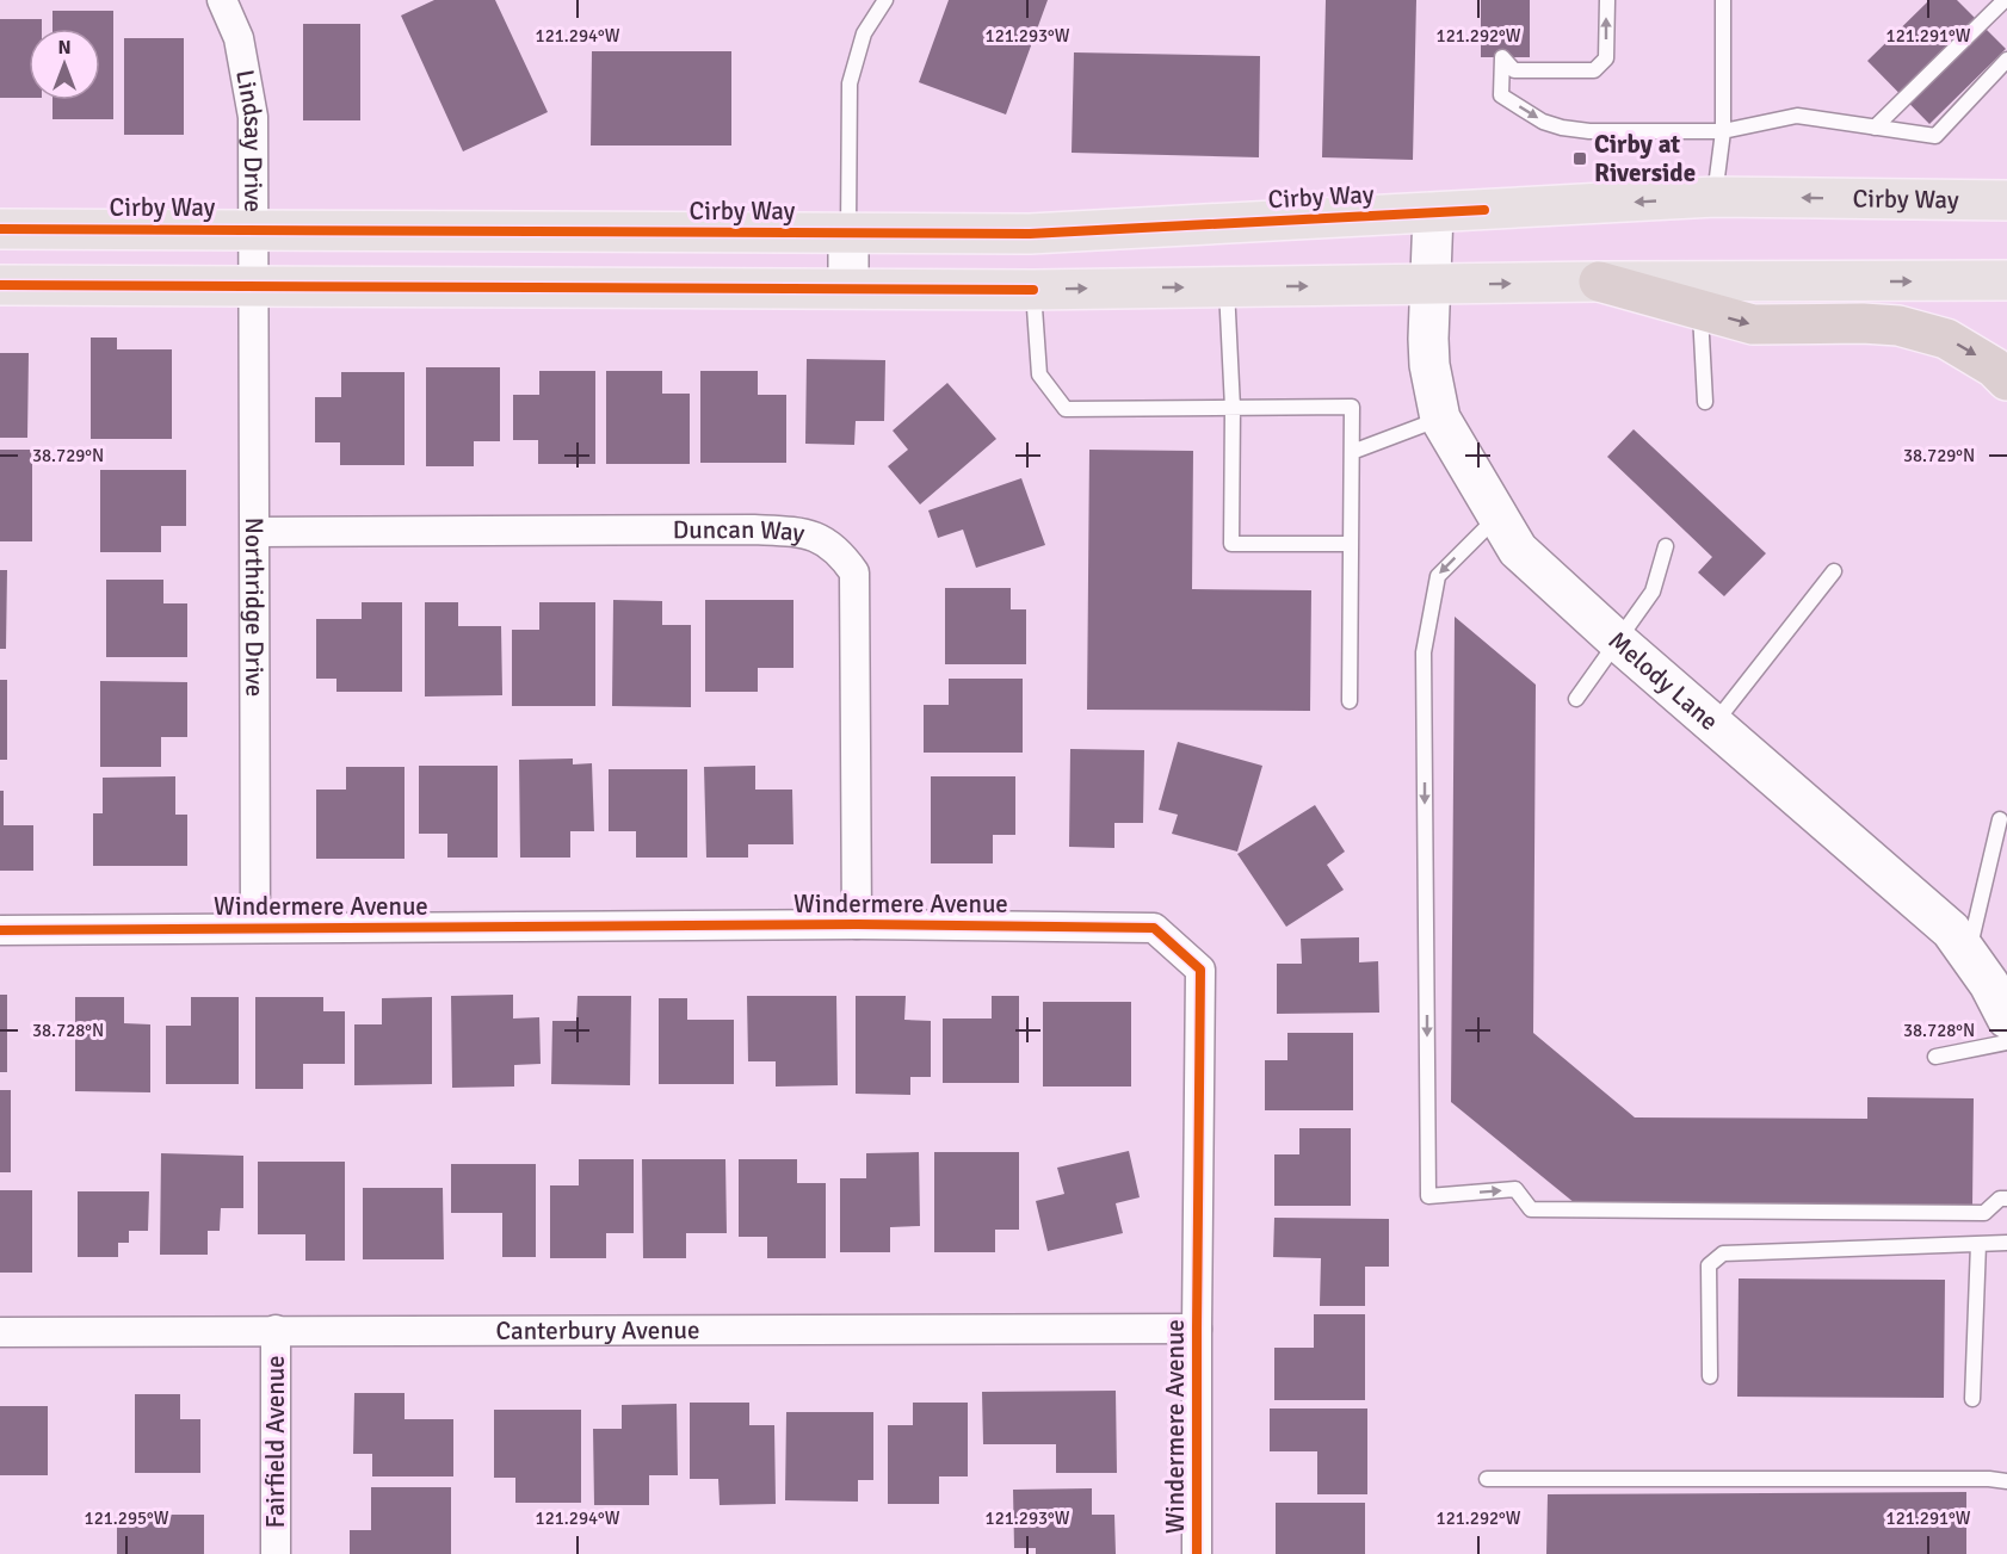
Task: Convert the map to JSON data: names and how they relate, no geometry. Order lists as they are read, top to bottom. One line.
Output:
{"streets":{"main road":["Cirby Way"],"street":["Lindsay Drive","Duncan Way","Northridge Drive","Melody Lane","Windermere Avenue","Canterbury Avenue","Fairfield Avenue"]},"crossings":[["Lindsay Drive","Cirby Way"],["Lindsay Drive","Northridge Drive"],["Cirby Way","Melody Lane"],["Duncan Way","Northridge Drive"],["Duncan Way","Windermere Avenue"],["Northridge Drive","Windermere Avenue"],["Windermere Avenue","Canterbury Avenue"],["Canterbury Avenue","Fairfield Avenue"]],"places":{"transit":["Cirby at Riverside"]},"north":"top","coordinates":["121.294°W","121.293°W","121.292°W","121.291°W","38.729°N","38.728°N","121.295°W"]}
